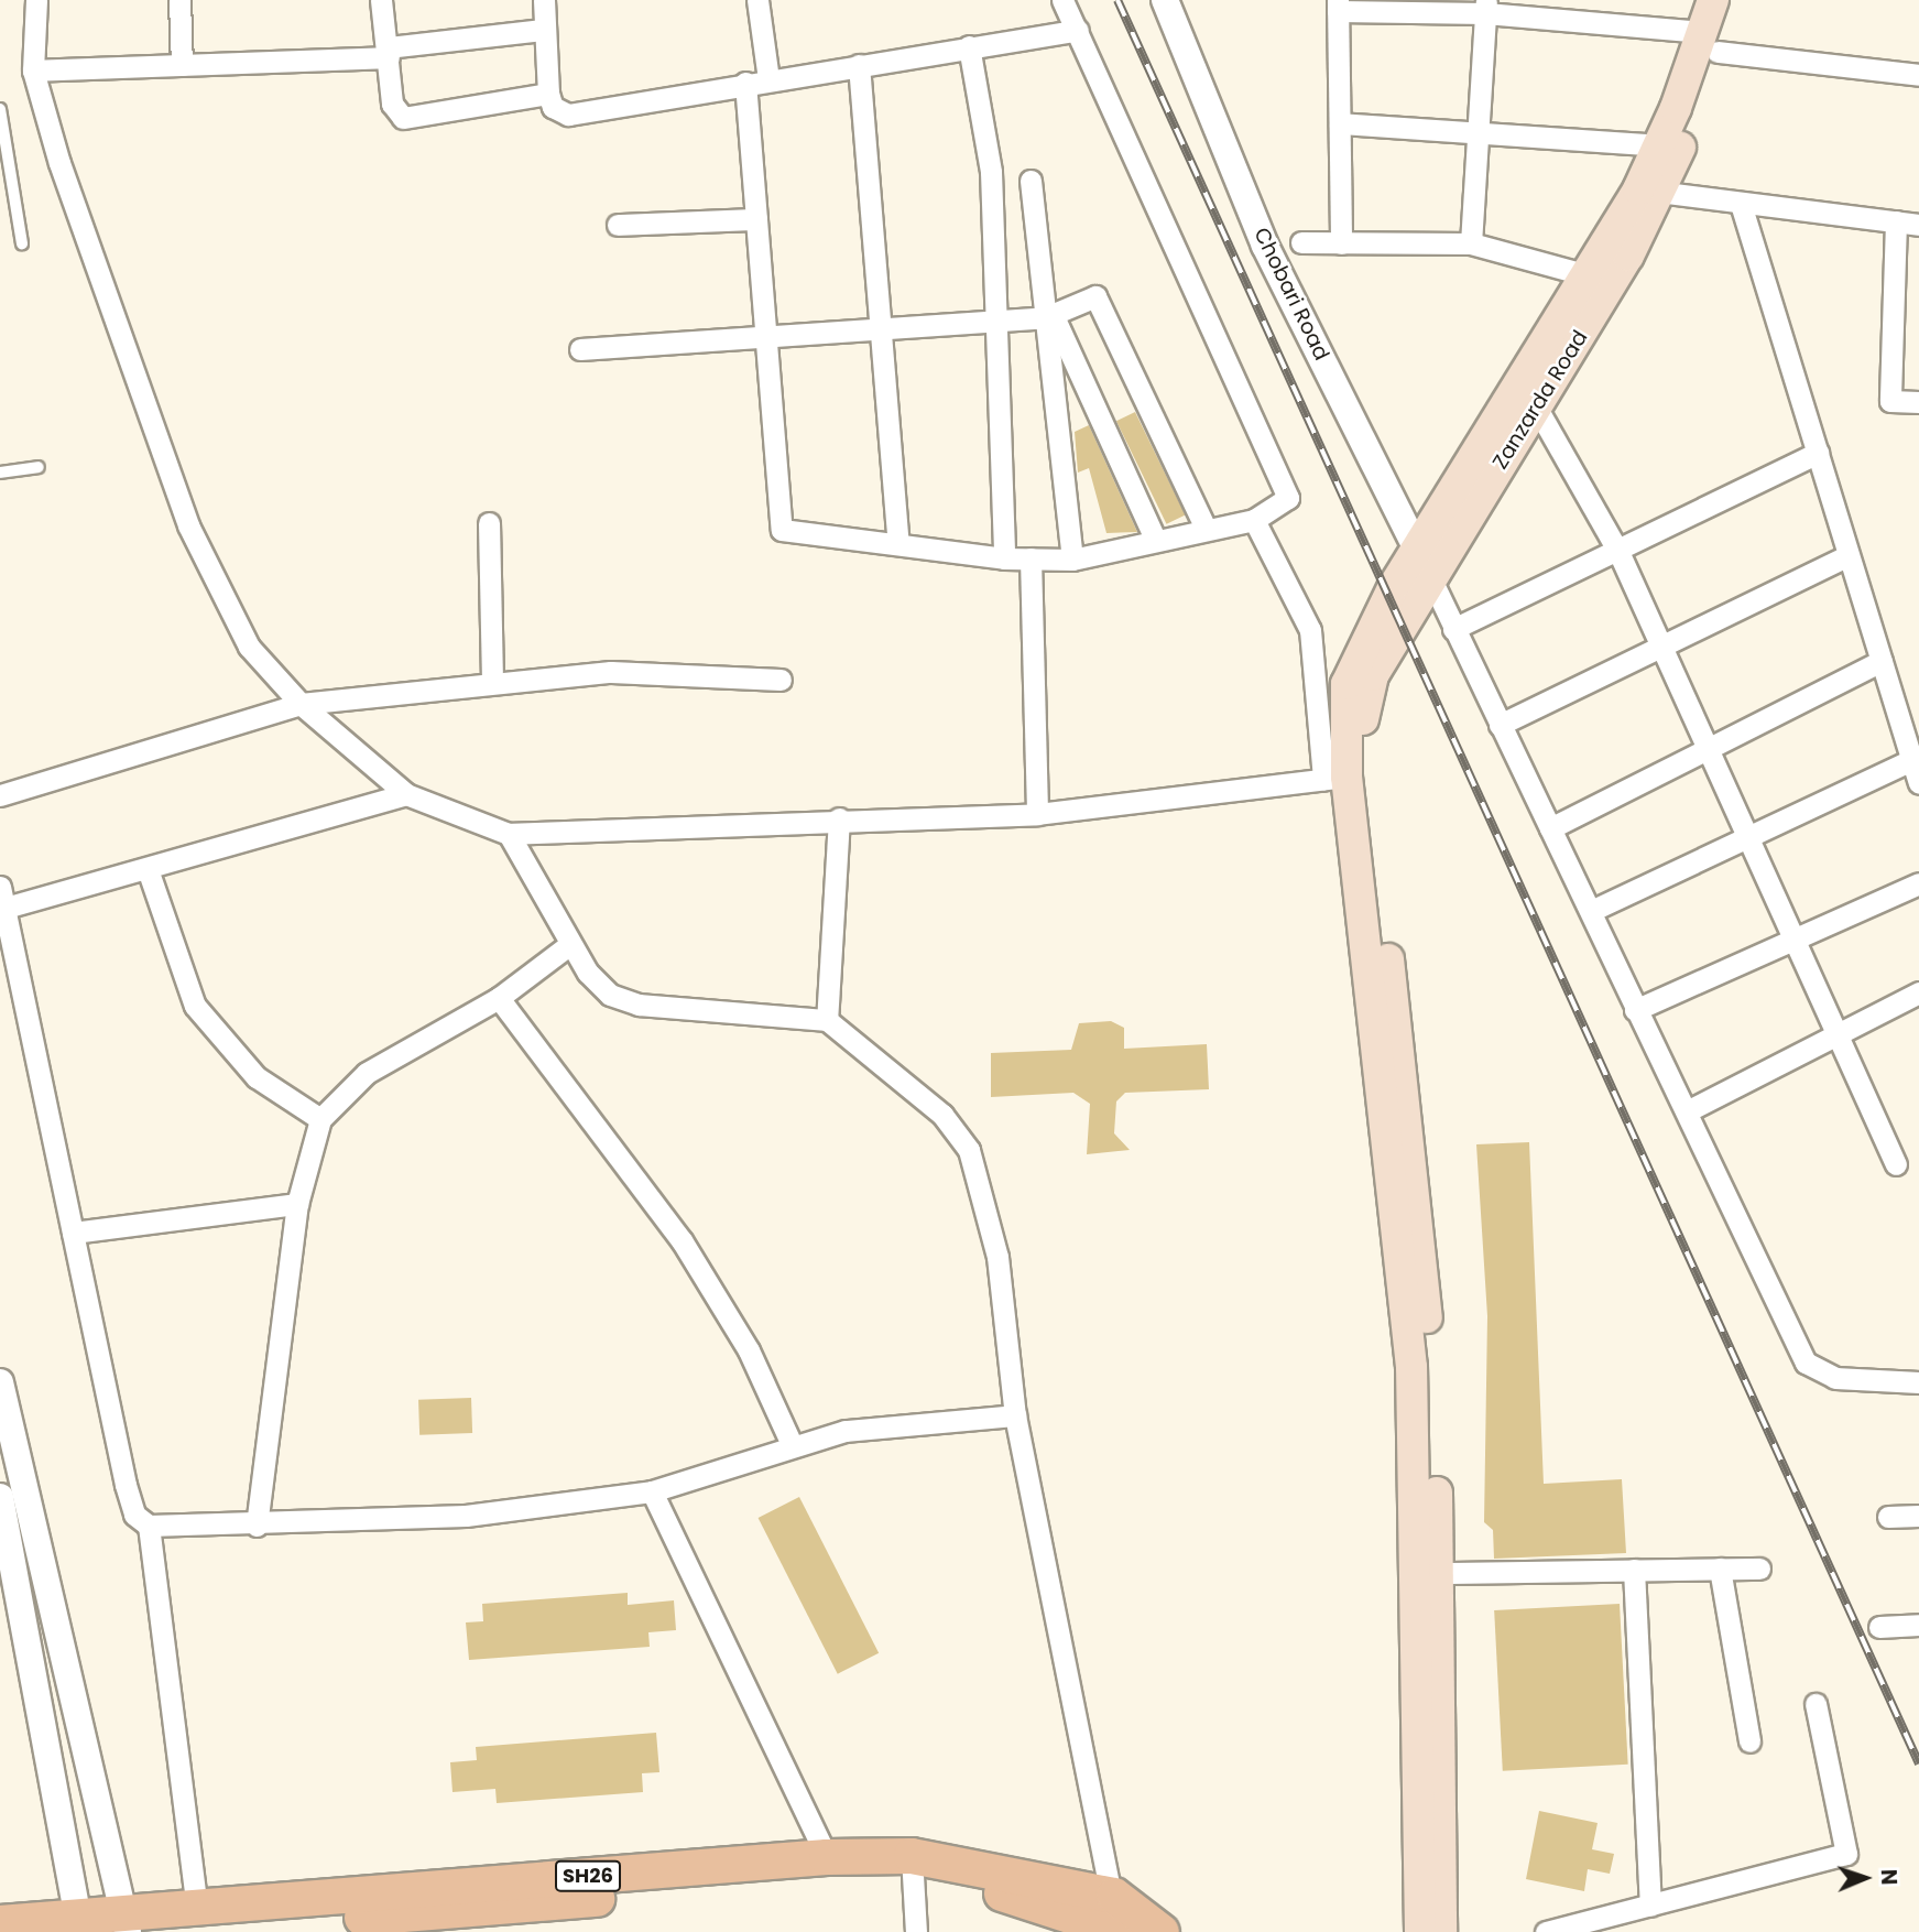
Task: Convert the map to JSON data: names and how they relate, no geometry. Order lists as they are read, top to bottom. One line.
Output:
{"streets":{"main road":["Zanzarda Road","SH26"],"street":["Chobari Road"]},"crossings":[["Chobari Road","Zanzarda Road"]],"north":"right"}
